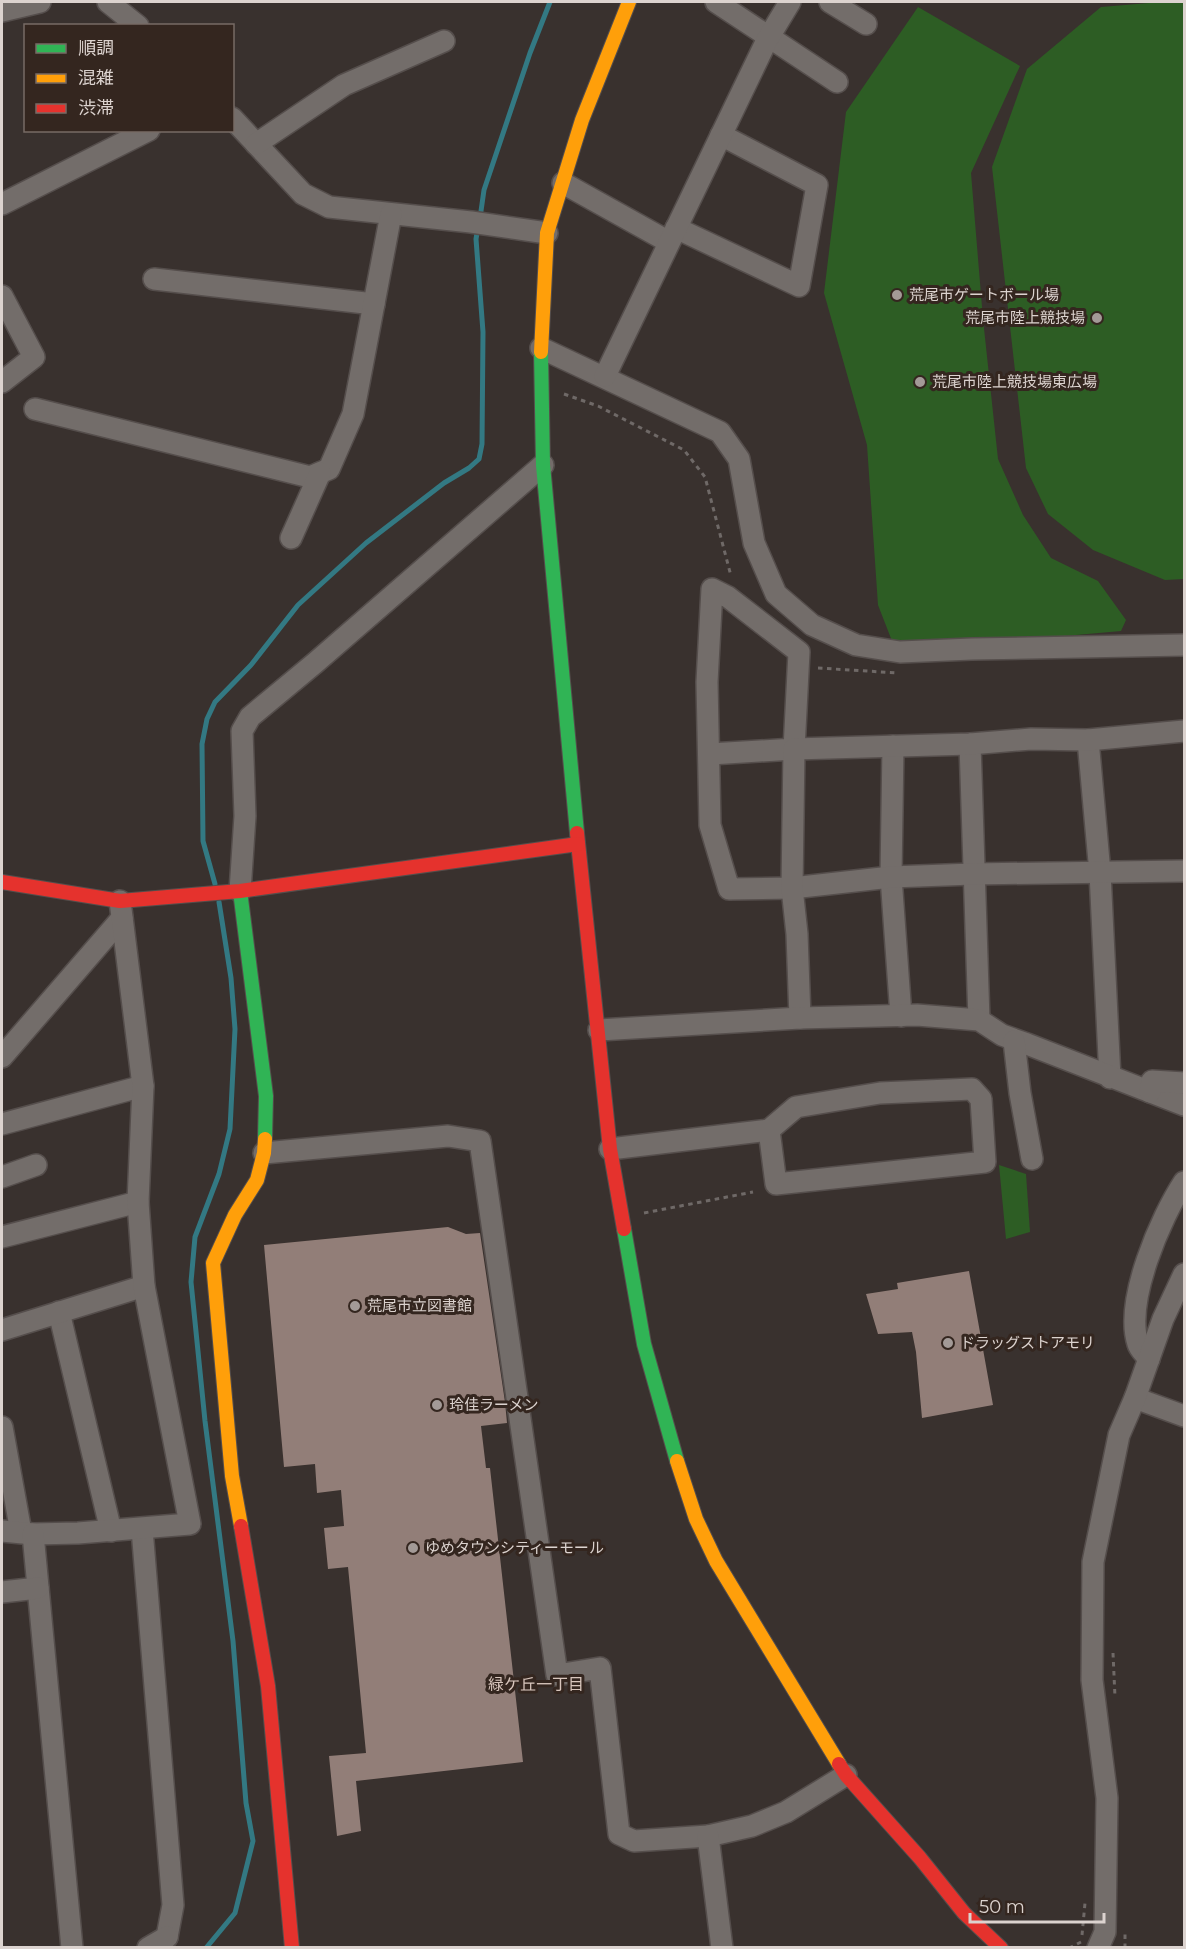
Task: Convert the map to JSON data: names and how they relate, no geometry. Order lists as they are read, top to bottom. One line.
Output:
{"districts":["緑ケ丘一丁目"],"places":["荒尾市ゲートボール場","荒尾市陸上競技場","荒尾市陸上競技場東広場","荒尾市立図書館","ドラッグストアモリ","玲佳ラーメン","ゆめタウンシティーモール"],"legend":["順調","混雑","渋滞"],"scale_bar":"50 m"}
